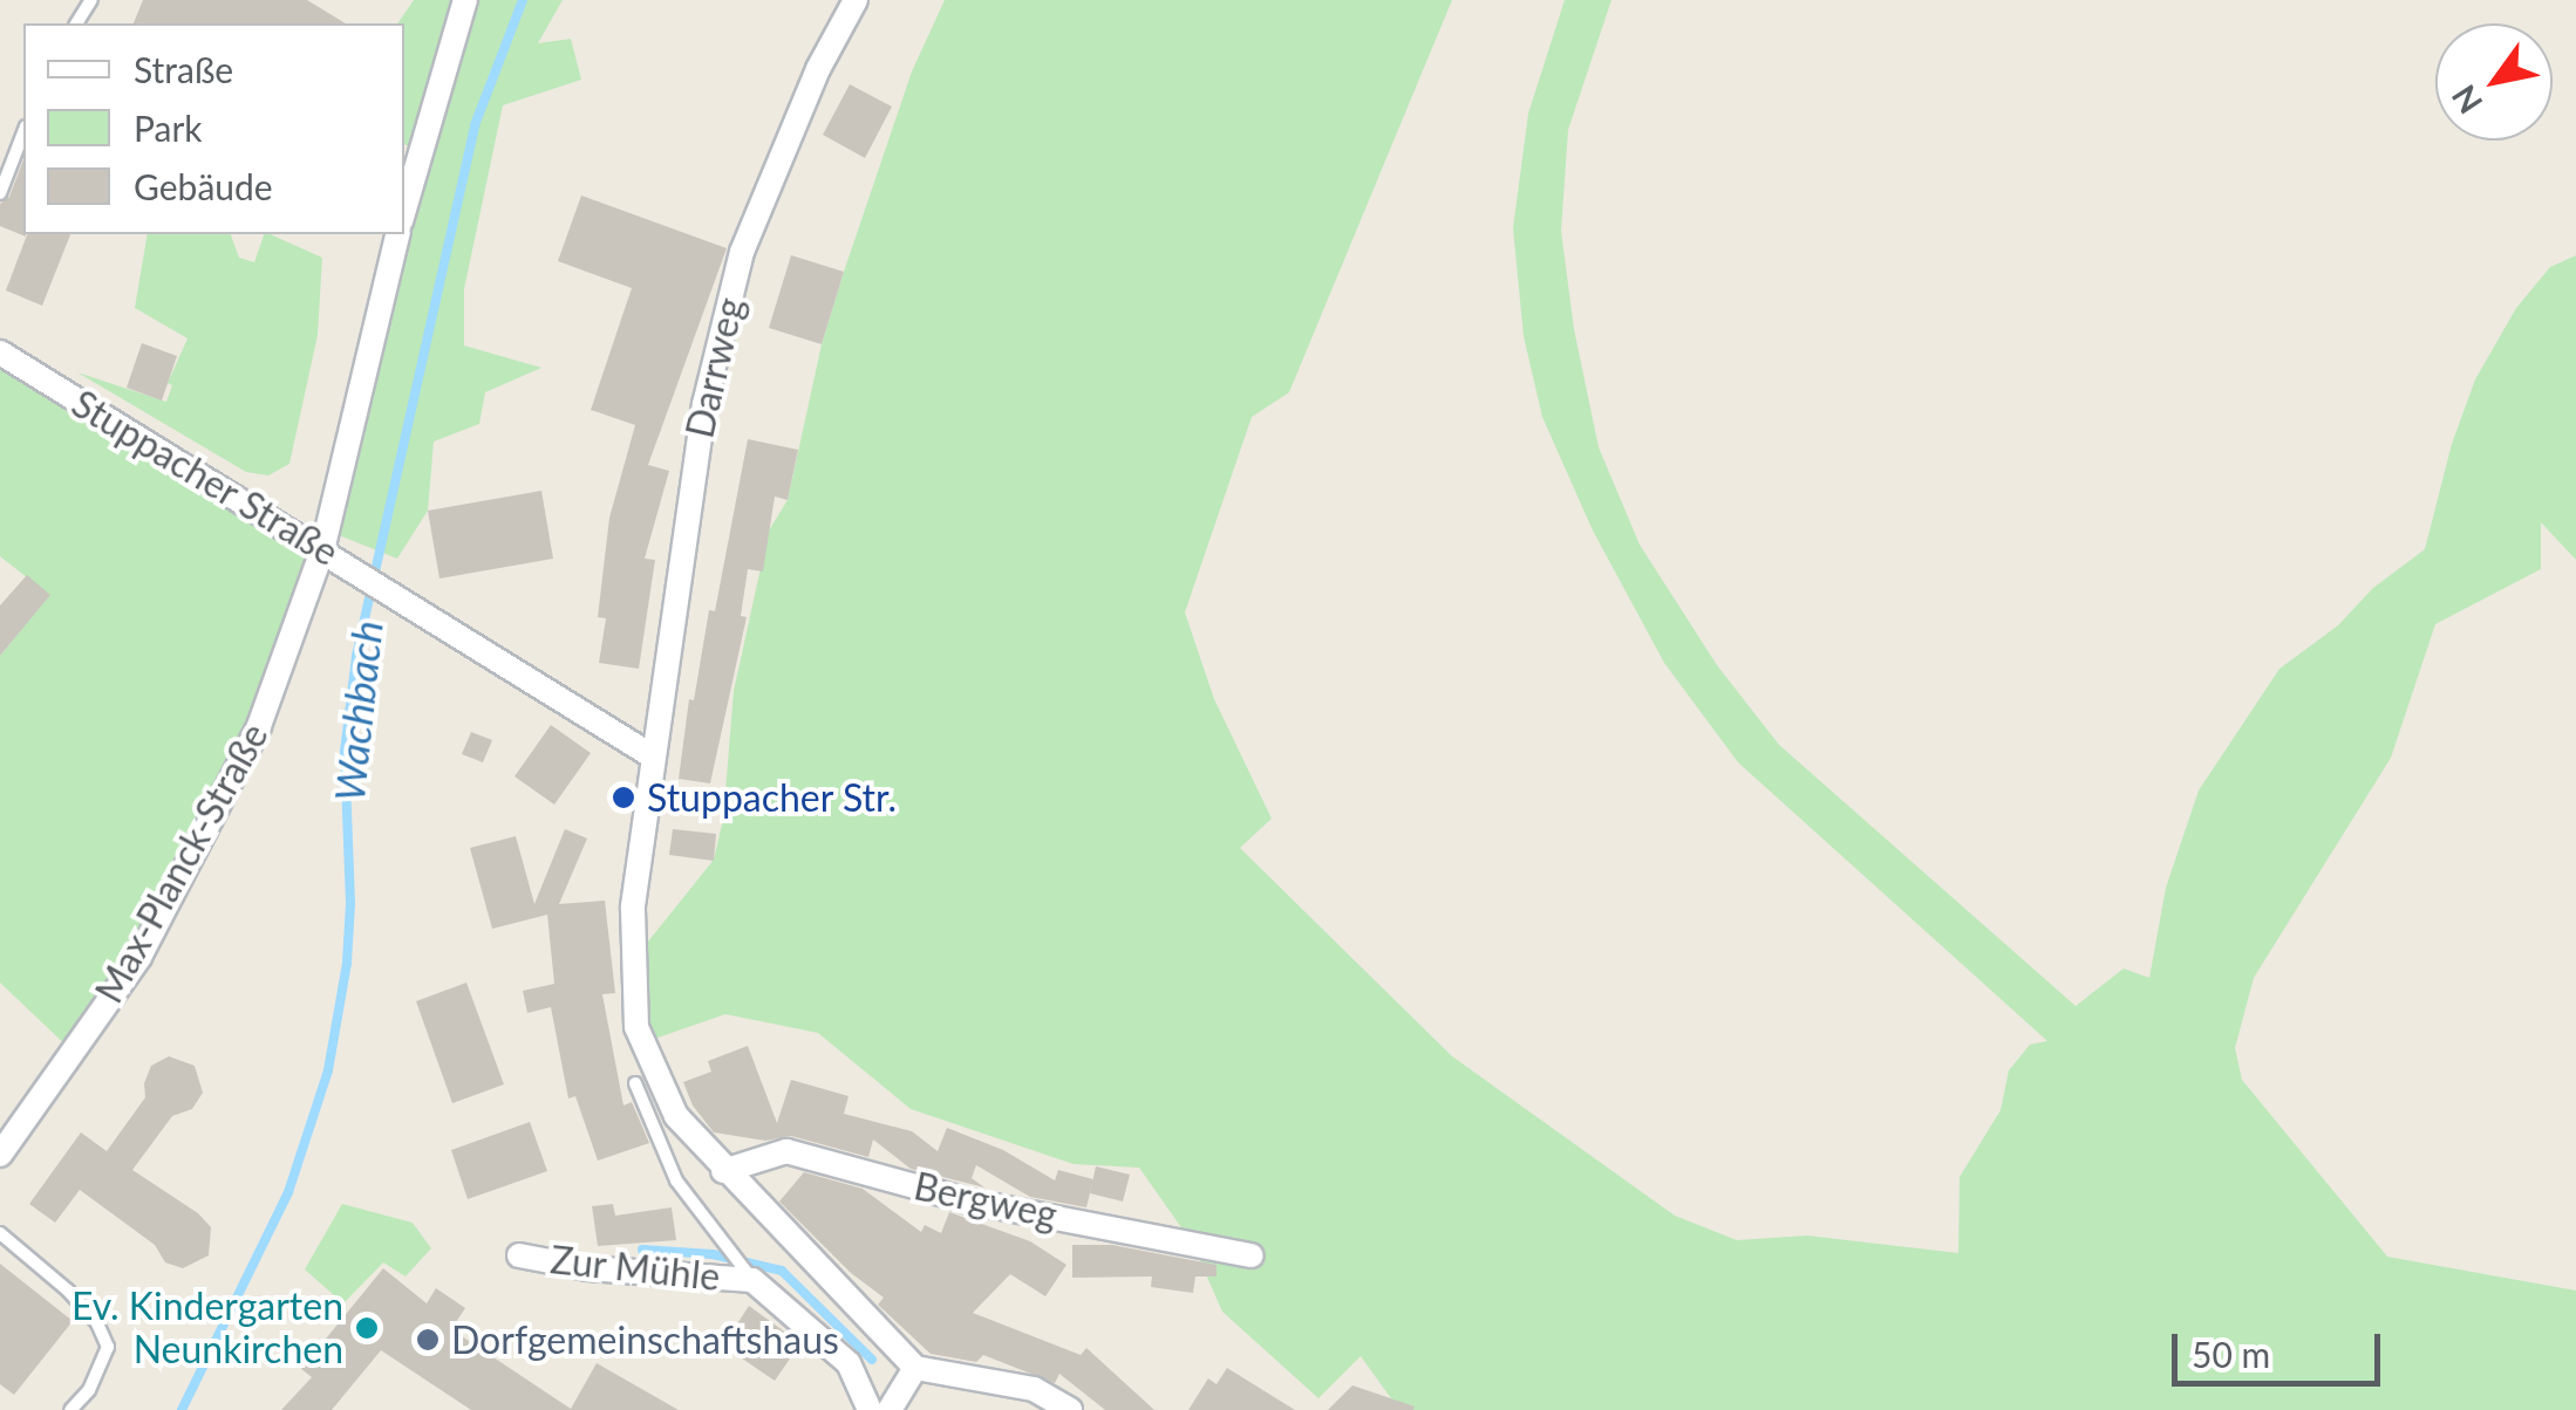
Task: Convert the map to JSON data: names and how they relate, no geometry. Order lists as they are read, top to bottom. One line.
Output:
{"streets":{"street":["Darrweg","Stuppacher Straße","Max-Planck-Straße","Bergweg","Zur Mühle"]},"crossings":[["Darrweg","Stuppacher Straße"],["Stuppacher Straße","Max-Planck-Straße"]],"water":["Wachbach"],"places":["Stuppacher Str.","Ev. Kindergarten Neunkirchen","Dorfgemeinschaftshaus"],"legend":["Straße","Park","Gebäude"],"scale_bar":"50 m","north":"bottom left"}
